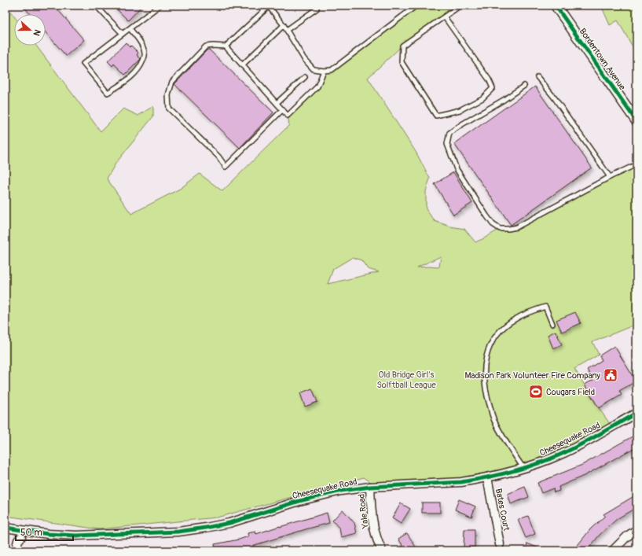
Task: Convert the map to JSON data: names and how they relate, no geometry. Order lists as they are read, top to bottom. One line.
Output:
{"streets":{"street":["Bordentown Avenue","Cheesequake Road","Bates Court","Yale Road"]},"crossings":[["Cheesequake Road","Bates Court"],["Cheesequake Road","Yale Road"]],"parks":["Old Bridge Girl's Solftball League"],"places":{"public building":["Madison Park Volunteer Fire Company"],"sports":["Cougars Field"]},"scale_bar":"50 m","north":"right"}
